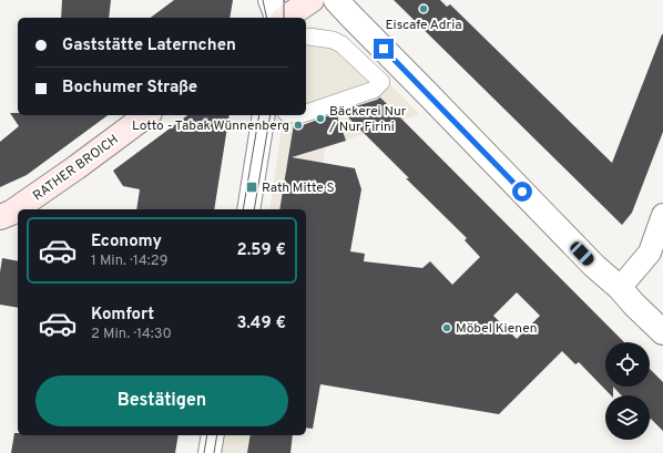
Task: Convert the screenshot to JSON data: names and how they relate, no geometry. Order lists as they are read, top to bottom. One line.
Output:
{"streets":{"main road":["RATHER BROICH"]},"places":{"other":["Eiscafe Adria","Bäckerei Nur / Nur Firini","Lotto - Tabak Wünnenberg","Möbel Kienen"],"transit":["Rath Mitte S"]},"page":{"banner":["Gaststätte Laternchen","Bochumer Straße"],"list":[{"name":"Economy","note":"1 Min. · 14:29","value":"2.59 €"},{"name":"Komfort","note":"2 Min. · 14:30","value":"3.49 €"}],"buttons":"Bestätigen"}}
